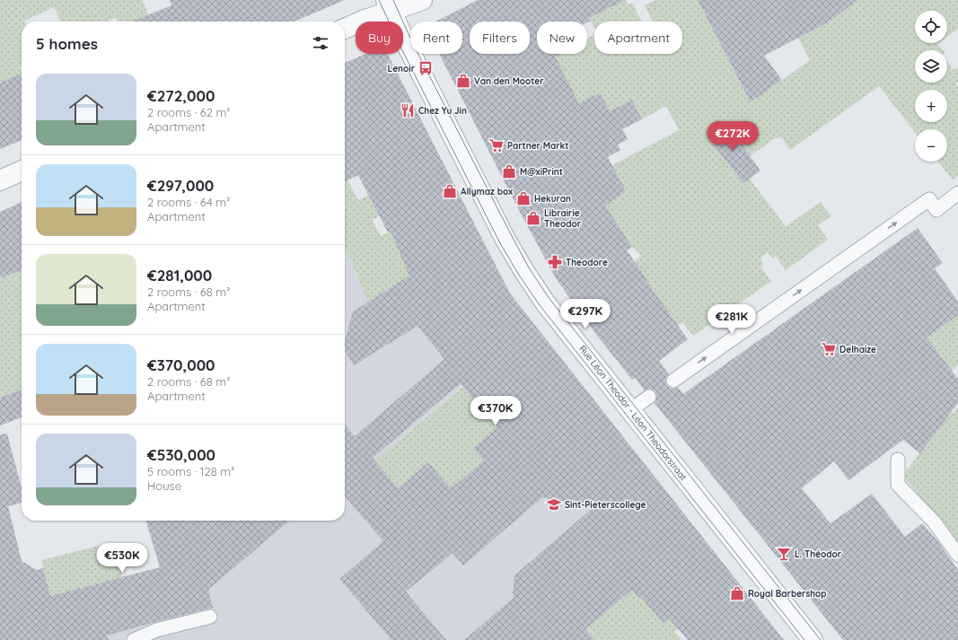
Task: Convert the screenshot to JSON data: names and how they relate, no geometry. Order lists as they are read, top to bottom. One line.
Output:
{"streets":{"street":["Rue Léon Theodor - Léon Theodorstraat"]},"places":{"bus stop":["Lenoir"],"shop":["Van den Mooter","M@xiPrint","Allymaz box","Hekuran","Librairie Theodor","Royal Barbershop"],"restaurant":["Chez Yu Jin"],"supermarket":["Partner Markt","Delhaize"],"pharmacy":["Theodore"],"school or university":["Sint-Pieterscollege"],"bar":["L. Théodor"]},"page":{"map_buttons":["+","−"],"chip":["Buy","Rent","Filters","New","Apartment"],"heading":"5 homes","list":[{"name":"€272,000","note":"2 rooms · 62 m² · Apartment"},{"name":"€297,000","note":"2 rooms · 64 m² · Apartment"},{"name":"€281,000","note":"2 rooms · 68 m² · Apartment"},{"name":"€370,000","note":"2 rooms · 68 m² · Apartment"},{"name":"€530,000","note":"5 rooms · 128 m² · House"}],"price":["€272K","€297K","€281K","€370K","€530K"]}}
